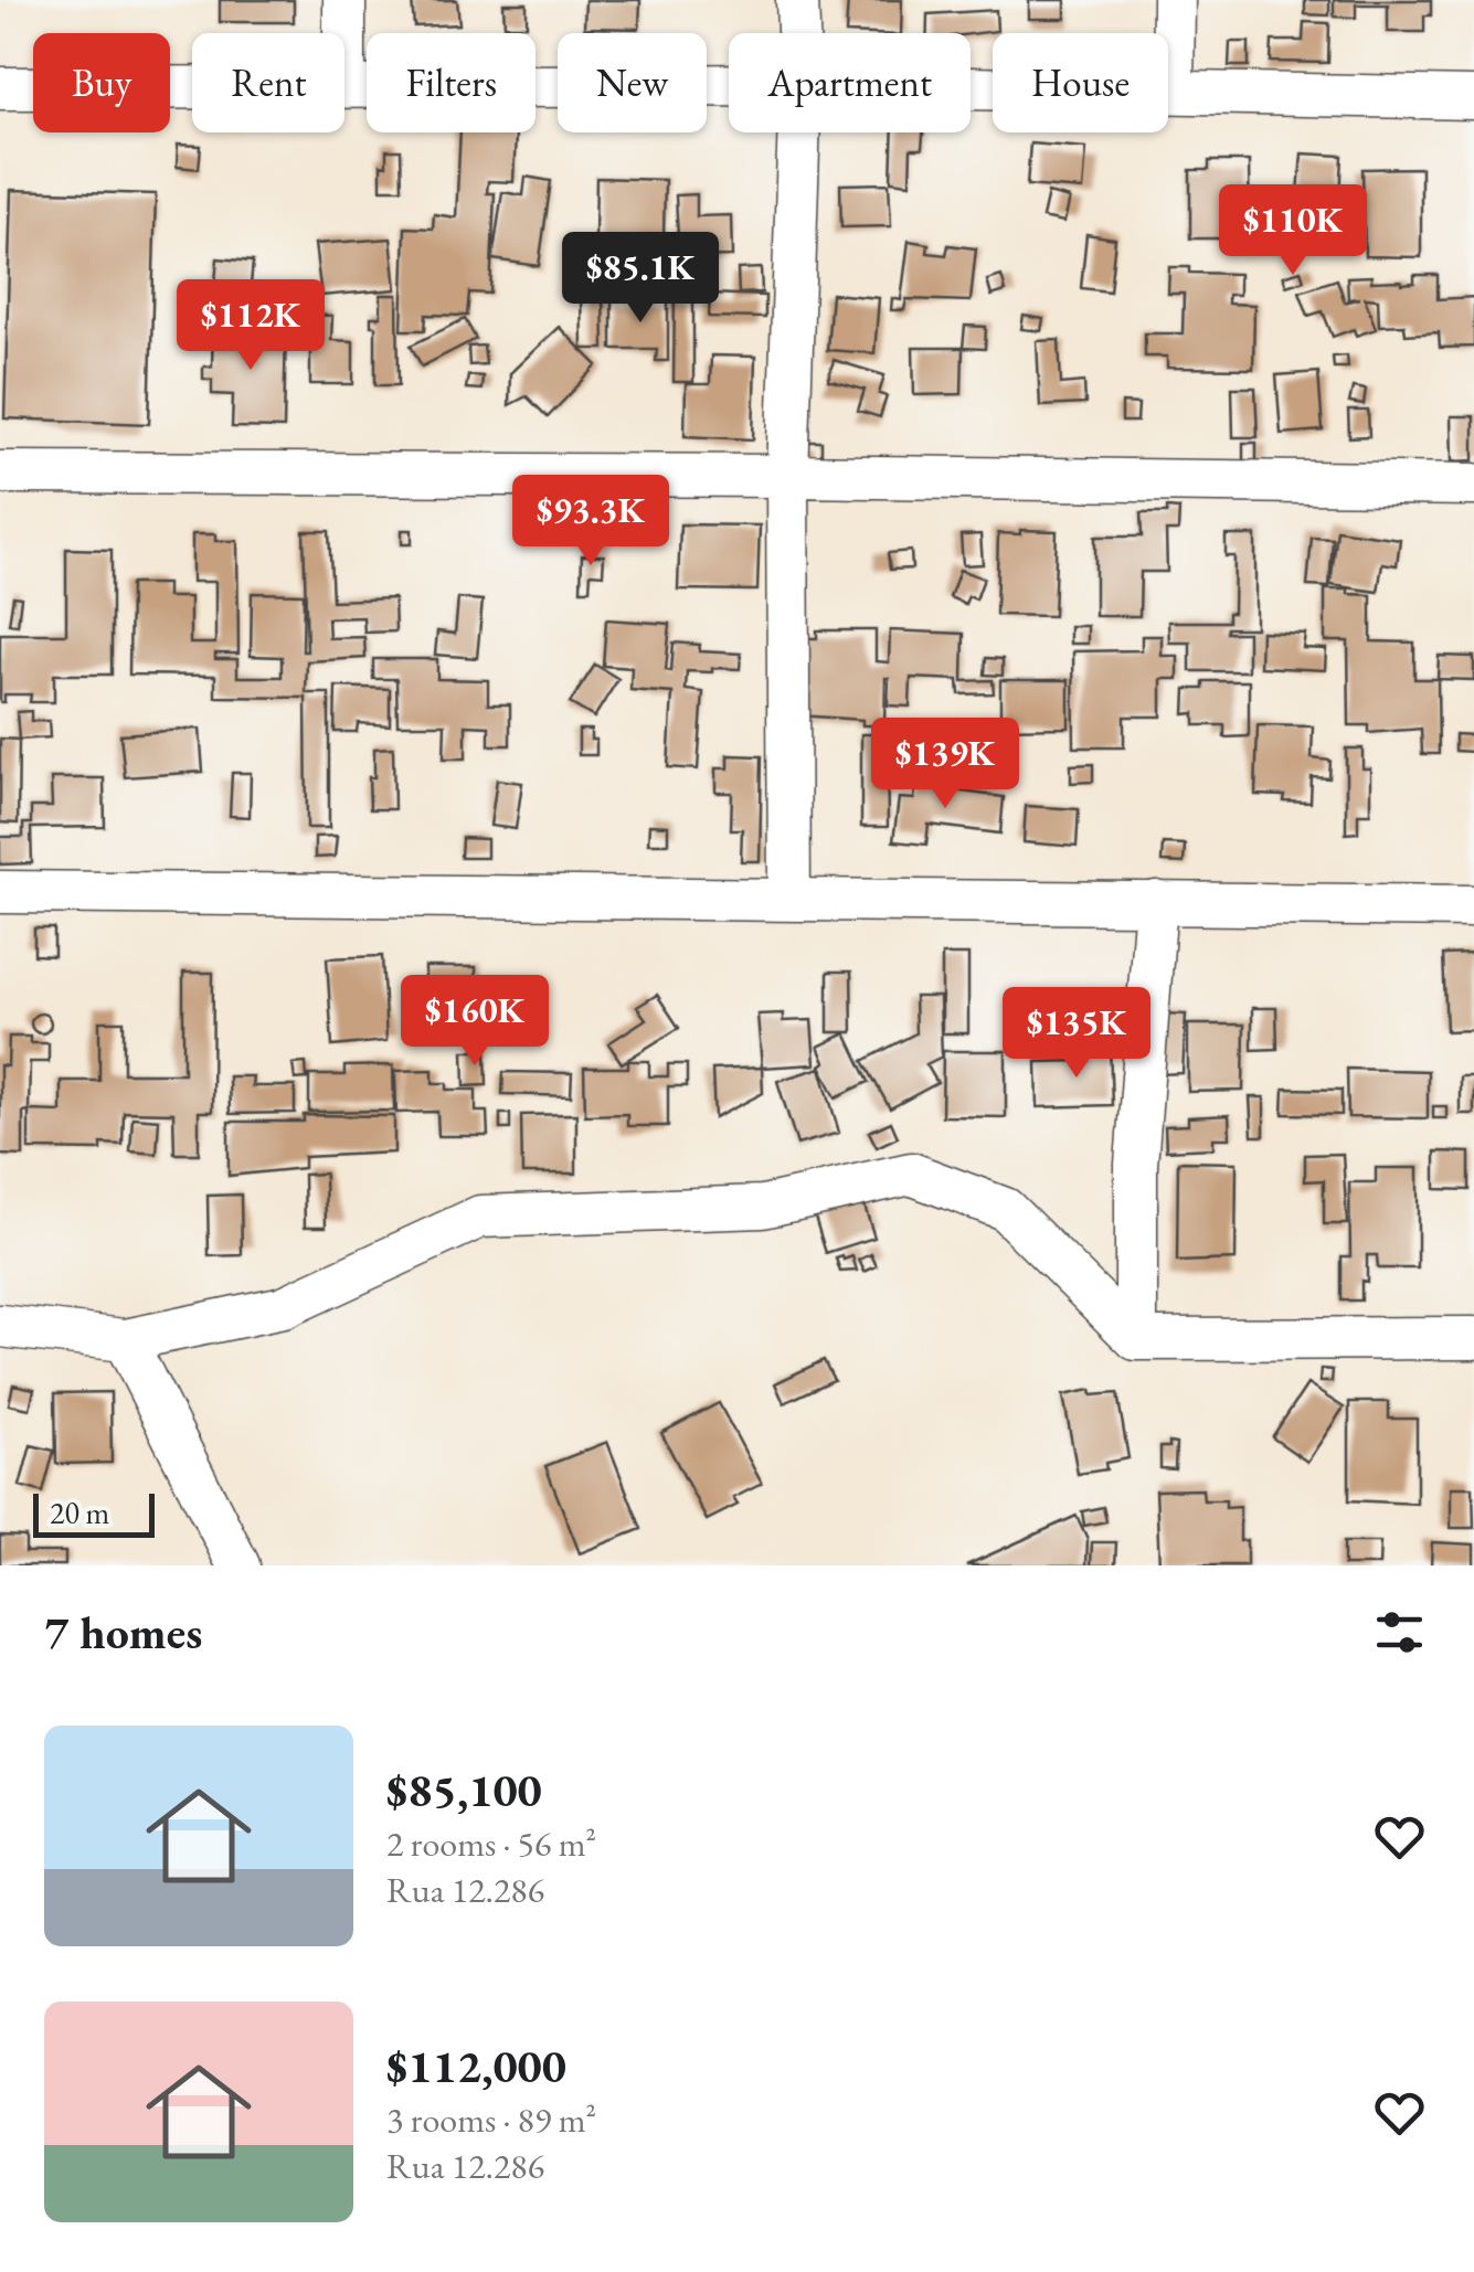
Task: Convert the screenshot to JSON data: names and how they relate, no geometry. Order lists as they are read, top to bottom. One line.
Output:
{"scale_bar":"20 m","page":{"chip":["Buy","Rent","Filters","New","Apartment","House"],"price":["$110K","$85.1K","$112K","$93.3K","$139K","$160K","$135K"],"scale":"20 m","heading":"7 homes","list":[{"name":"$85,100","note":"2 rooms · 56 m² · Rua 12.286"},{"name":"$112,000","note":"3 rooms · 89 m² · Rua 12.286"}]}}
